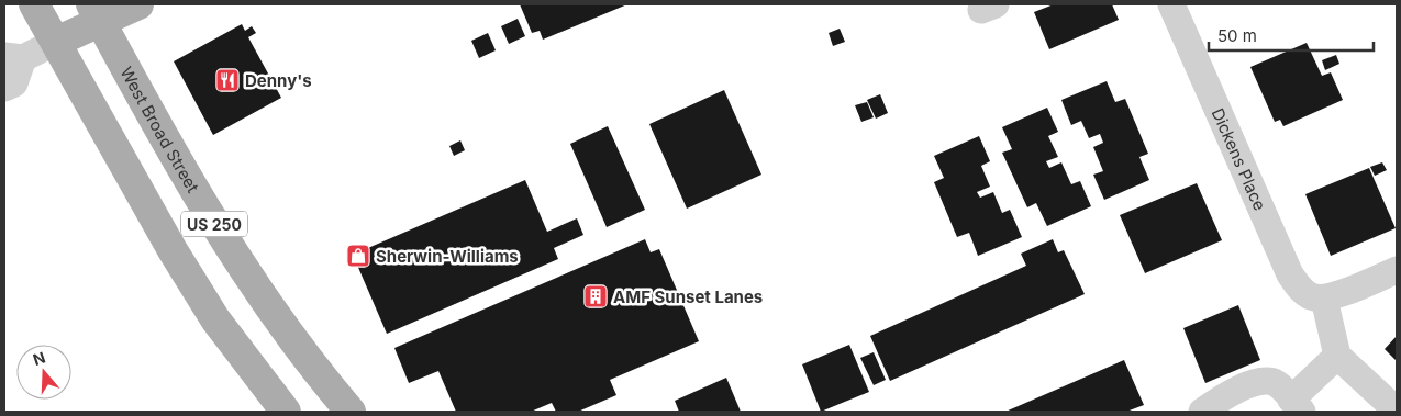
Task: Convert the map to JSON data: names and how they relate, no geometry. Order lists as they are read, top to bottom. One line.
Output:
{"streets":{"main road":["West Broad Street","US 250"],"street":["Dickens Place"]},"places":{"restaurant":["Denny's"],"shop":["Sherwin-Williams"],"building":["AMF Sunset Lanes"]},"scale_bar":"50 m","north":"top"}
